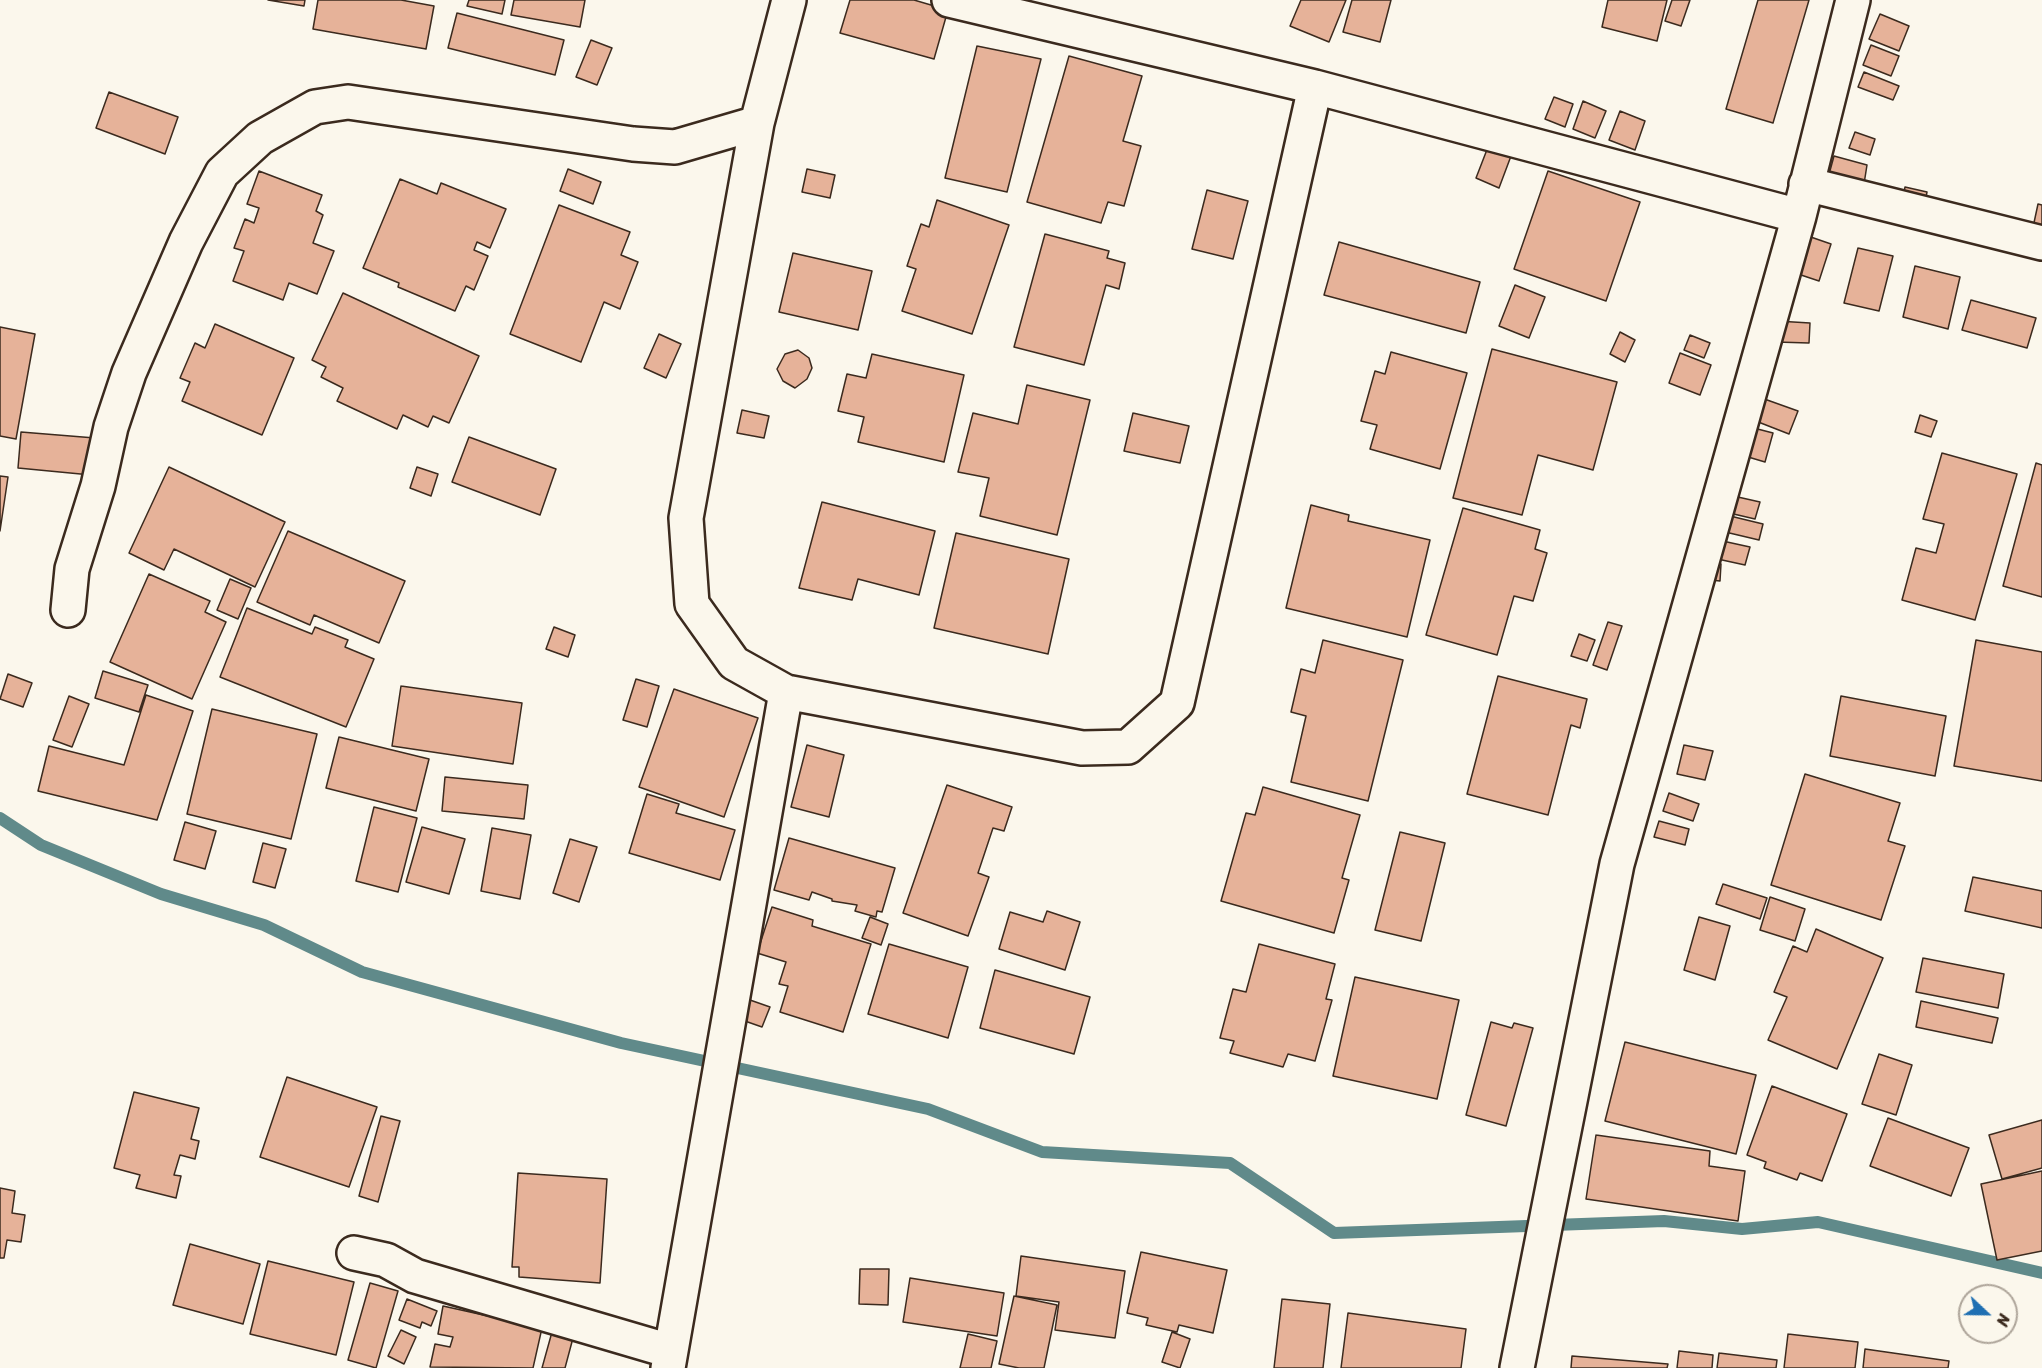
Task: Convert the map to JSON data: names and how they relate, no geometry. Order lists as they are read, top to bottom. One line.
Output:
{"north":"right"}
